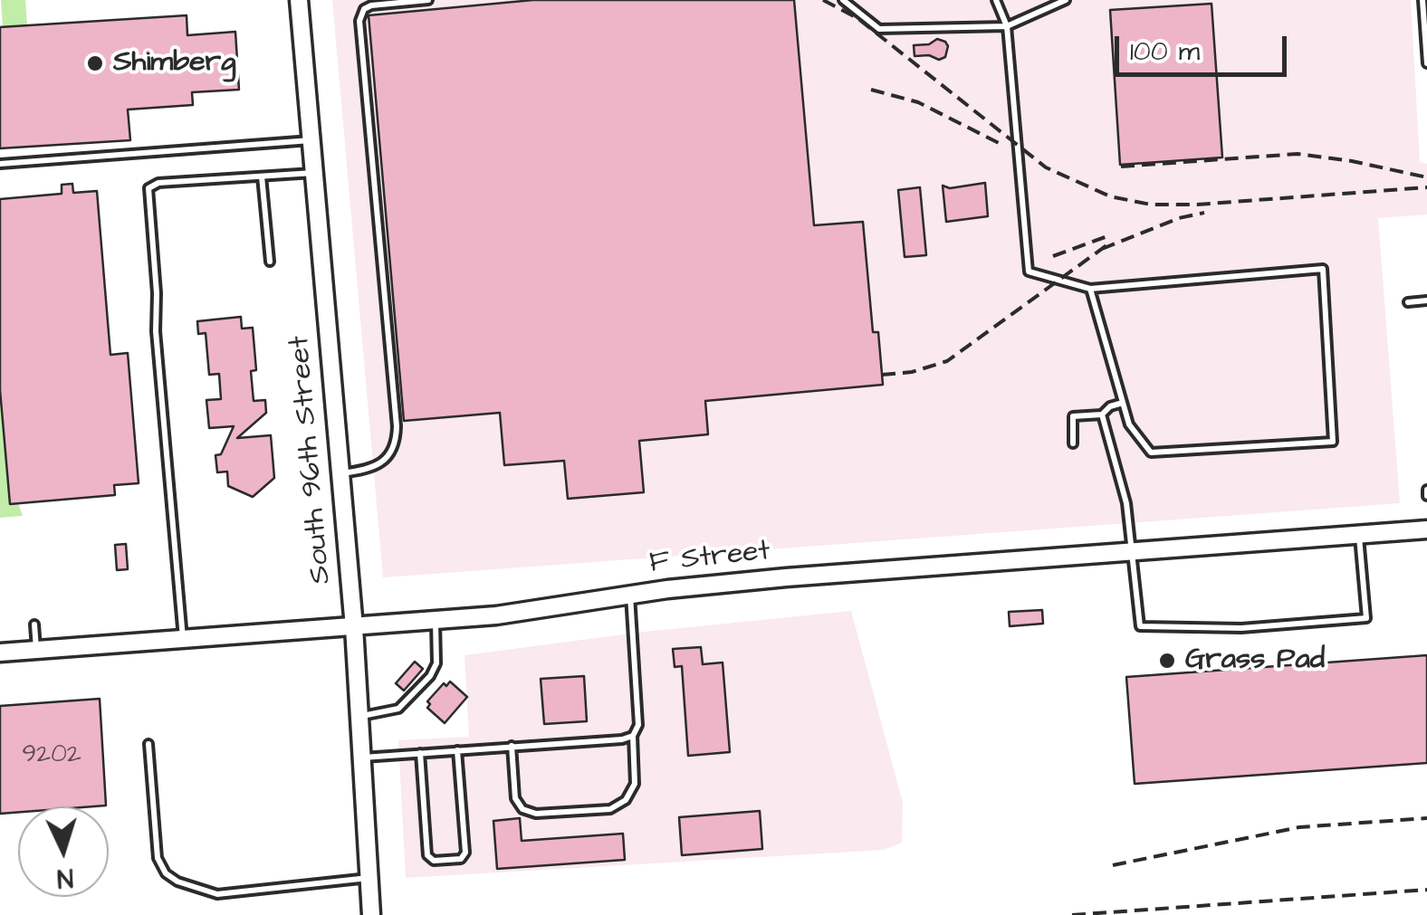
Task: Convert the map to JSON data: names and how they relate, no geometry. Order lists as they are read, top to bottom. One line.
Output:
{"streets":{"street":["South 96th Street","F Street"]},"crossings":[["South 96th Street","F Street"]],"places":["Shimberg","Grass Pad"],"house_numbers":["9202"],"scale_bar":"100 m","north":"bottom"}
